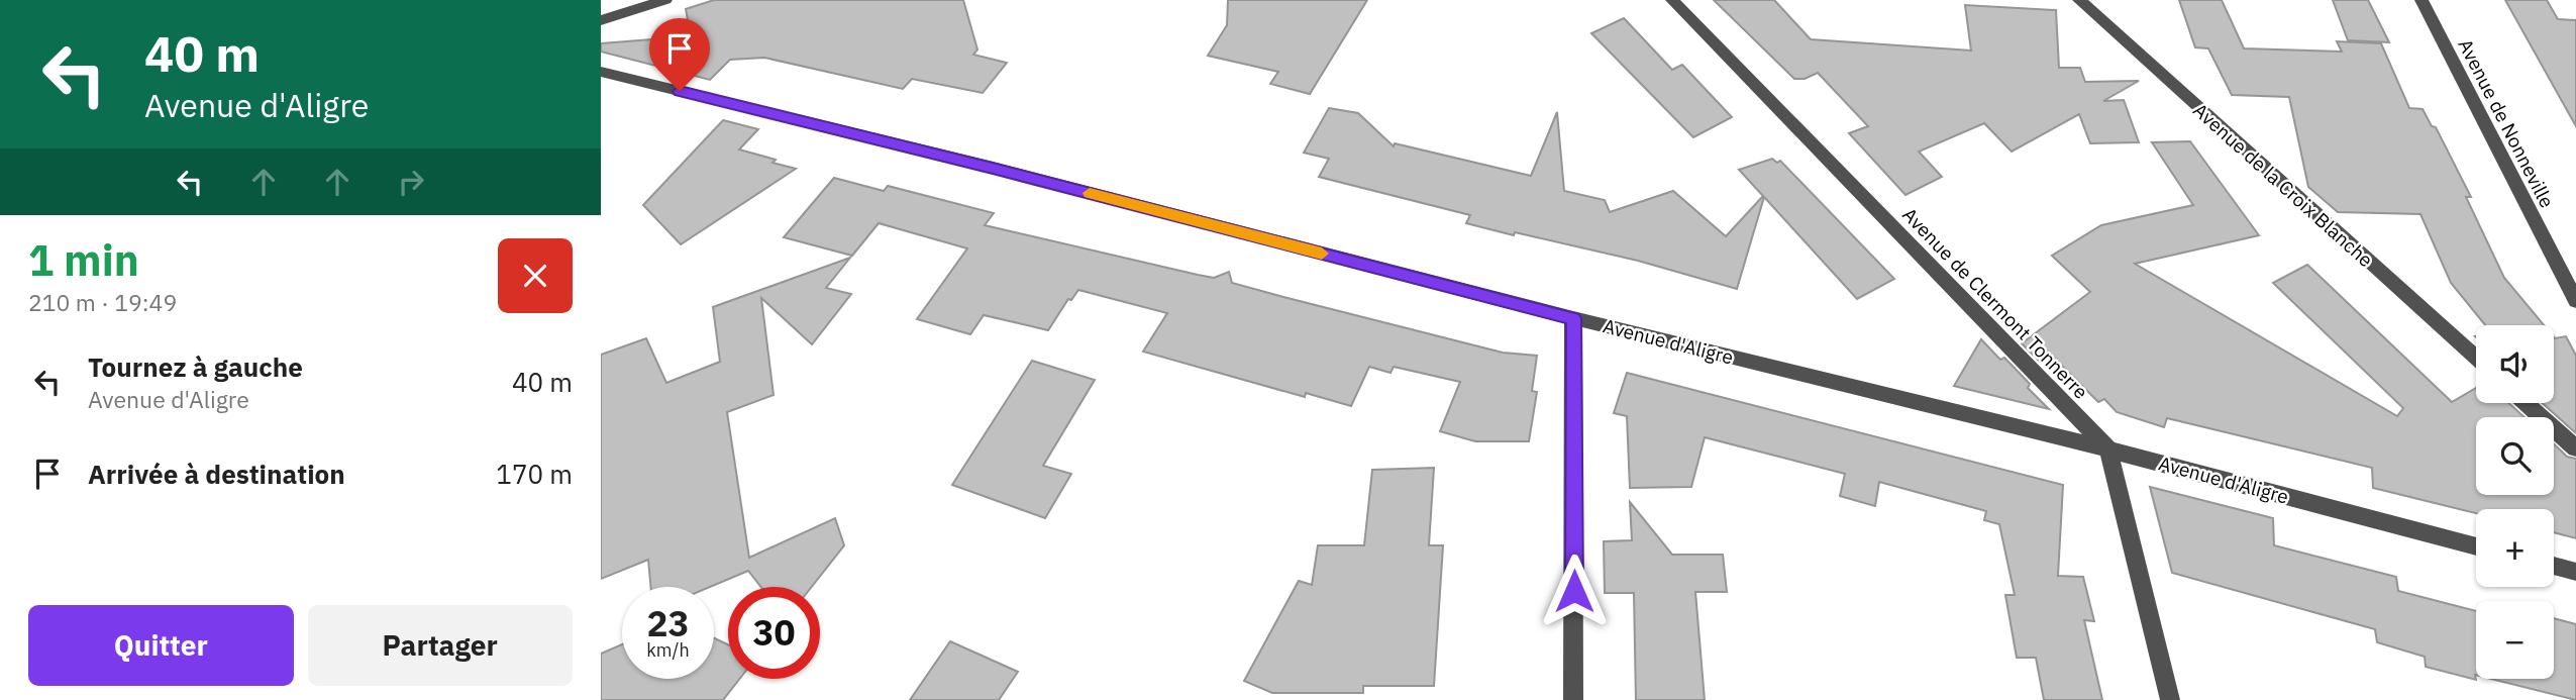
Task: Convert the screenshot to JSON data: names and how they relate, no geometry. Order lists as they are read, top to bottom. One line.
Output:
{"streets":{"street":["Avenue de Nonneville","Avenue de la Croix Blanche","Avenue de Clermont Tonnerre","Avenue d'Aligre"]},"crossings":[["Avenue de Clermont Tonnerre","Avenue d'Aligre"]],"page":{"turn":["40 m","Avenue d'Aligre"],"heading":["1 min","210 m · 19:49"],"map_buttons":["+","−"],"list":[{"name":"Tournez à gauche","note":"Avenue d'Aligre","value":"40 m"},{"name":"Arrivée à destination","value":"170 m"}],"speed":"23 km/h","limit":"30","buttons":["Quitter","Partager"]}}
